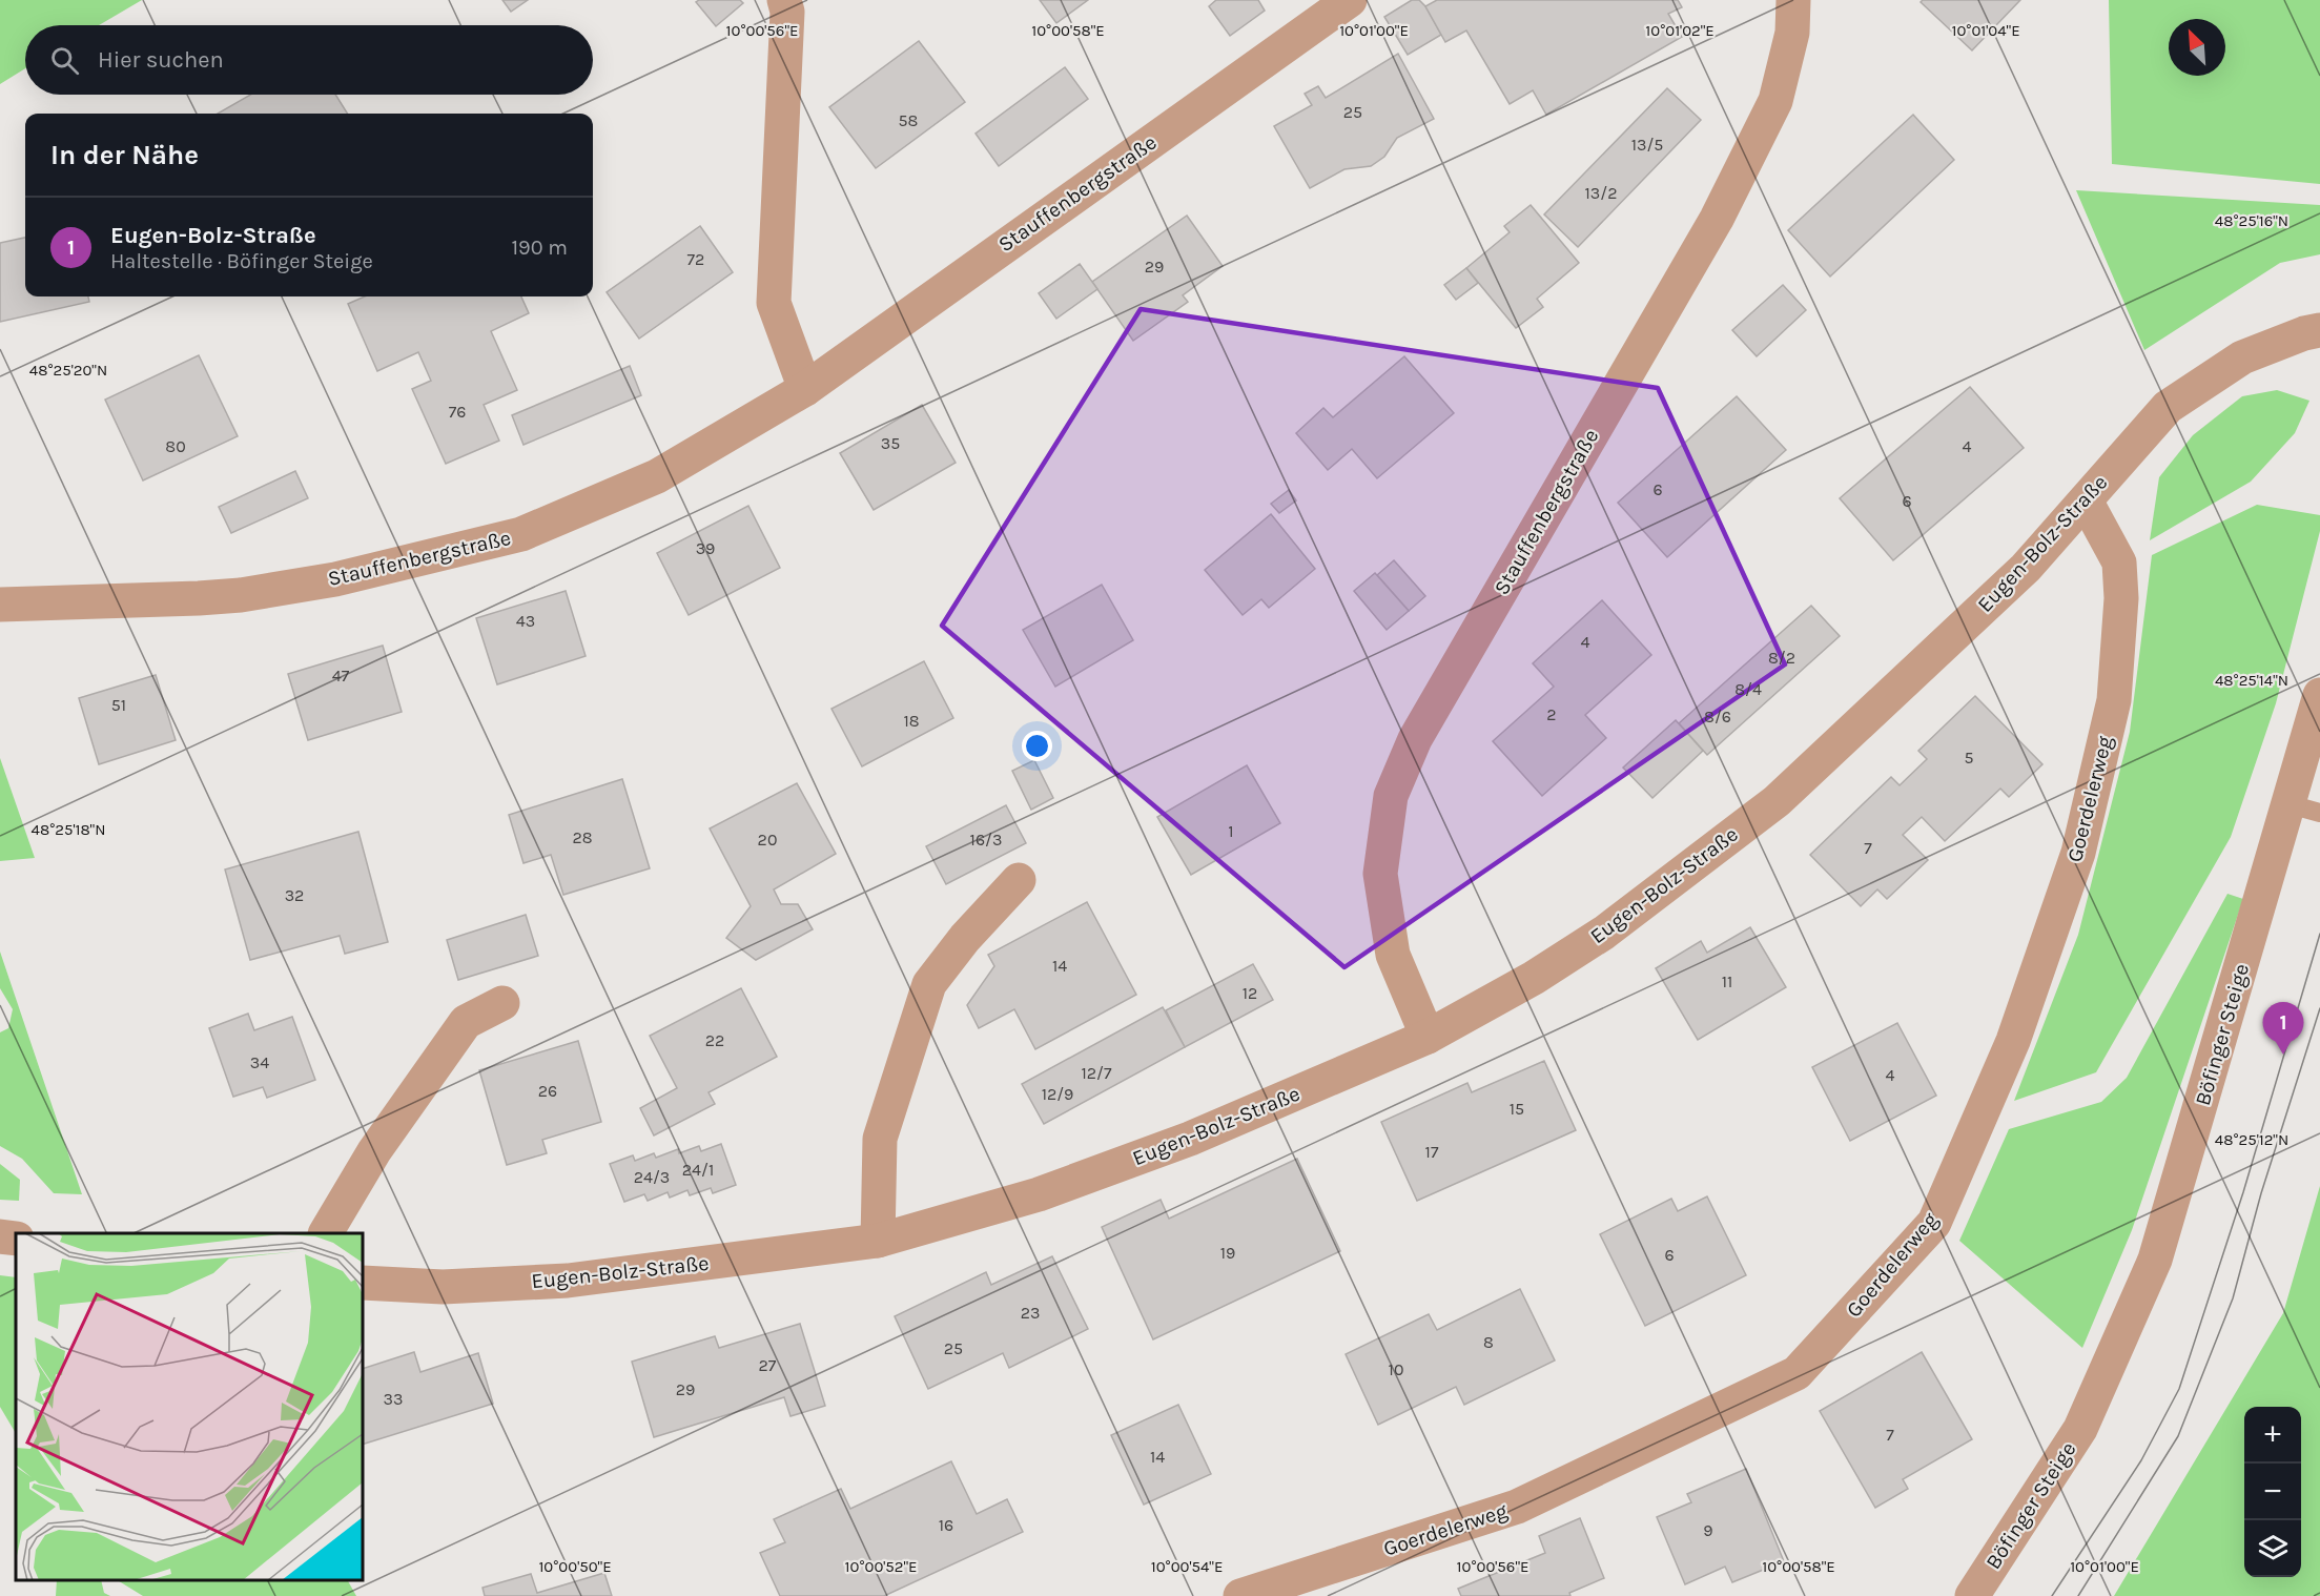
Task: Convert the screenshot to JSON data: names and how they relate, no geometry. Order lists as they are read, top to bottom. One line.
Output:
{"streets":{"street":["Stauffenbergstraße","Eugen-Bolz-Straße","Goerdelerweg","Böfinger Steige"]},"crossings":[["Stauffenbergstraße","Eugen-Bolz-Straße"],["Eugen-Bolz-Straße","Goerdelerweg"]],"house_numbers":["25","58","13/5","13/2","72","29","76","35","80","4","6","6","39","43","4","8/2","47","8/4","51","2","8/6","18","5","1","28","20","16/3","7","32","14","11","12","22","34","12/7","4","26","12/9","15","17","24/1","24/3","19","6","23","8","25","27","10","29","33","7","14","16","9"],"north":"top left","page":{"search":"Hier suchen","heading":"In der Nähe","list":[{"mark":"1","name":"Eugen-Bolz-Straße","note":"Haltestelle · Böfinger Steige","value":"190 m"}],"pins":"1","map_buttons":["+","−"]},"coordinates":["10°00'56\"E","10°00'58\"E","10°01'00\"E","10°01'04\"E","10°01'02\"E","48°25'16\"N","48°25'20\"N","48°25'14\"N","48°25'18\"N","48°25'12\"N","10°00'50\"E","10°00'52\"E","10°00'54\"E"]}
